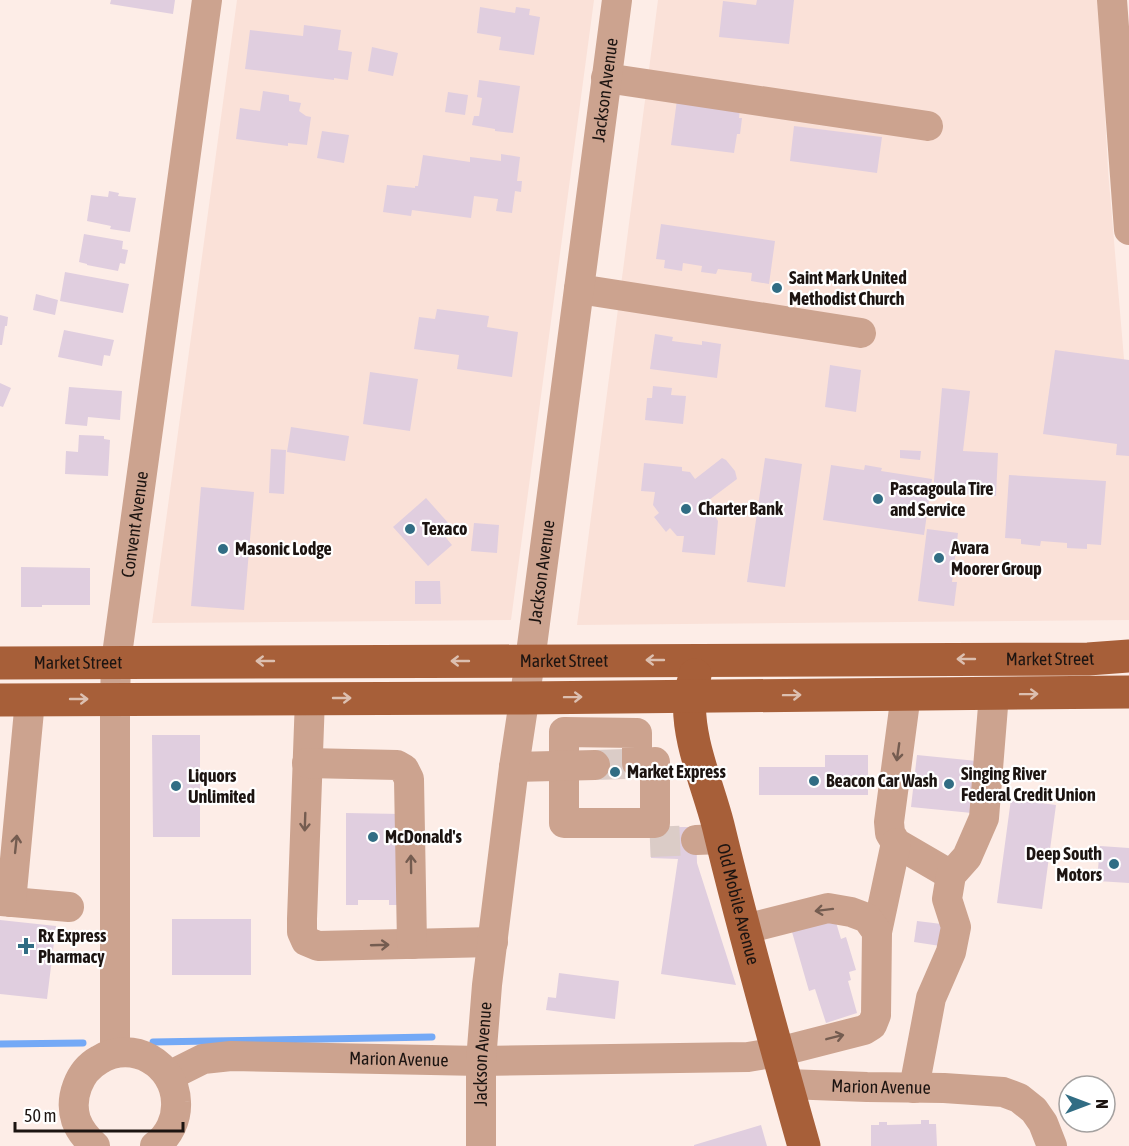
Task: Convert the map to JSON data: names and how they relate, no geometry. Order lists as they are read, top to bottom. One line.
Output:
{"streets":{"main road":["Market Street","Old Mobile Avenue"],"street":["Jackson Avenue","Convent Avenue","Marion Avenue"]},"crossings":[["Jackson Avenue","Market Street"],["Jackson Avenue","Marion Avenue"],["Convent Avenue","Market Street"],["Market Street","Old Mobile Avenue"],["Old Mobile Avenue","Marion Avenue"]],"places":{"other":["Saint Mark United Methodist Church","Pascagoula Tire and Service","Charter Bank","Texaco","Masonic Lodge","Avara Moorer Group","Market Express","Beacon Car Wash","Singing River Federal Credit Union","Liquors Unlimited","McDonald's","Deep South Motors"],"health":["Rx Express Pharmacy"]},"scale_bar":"50 m","north":"right"}
